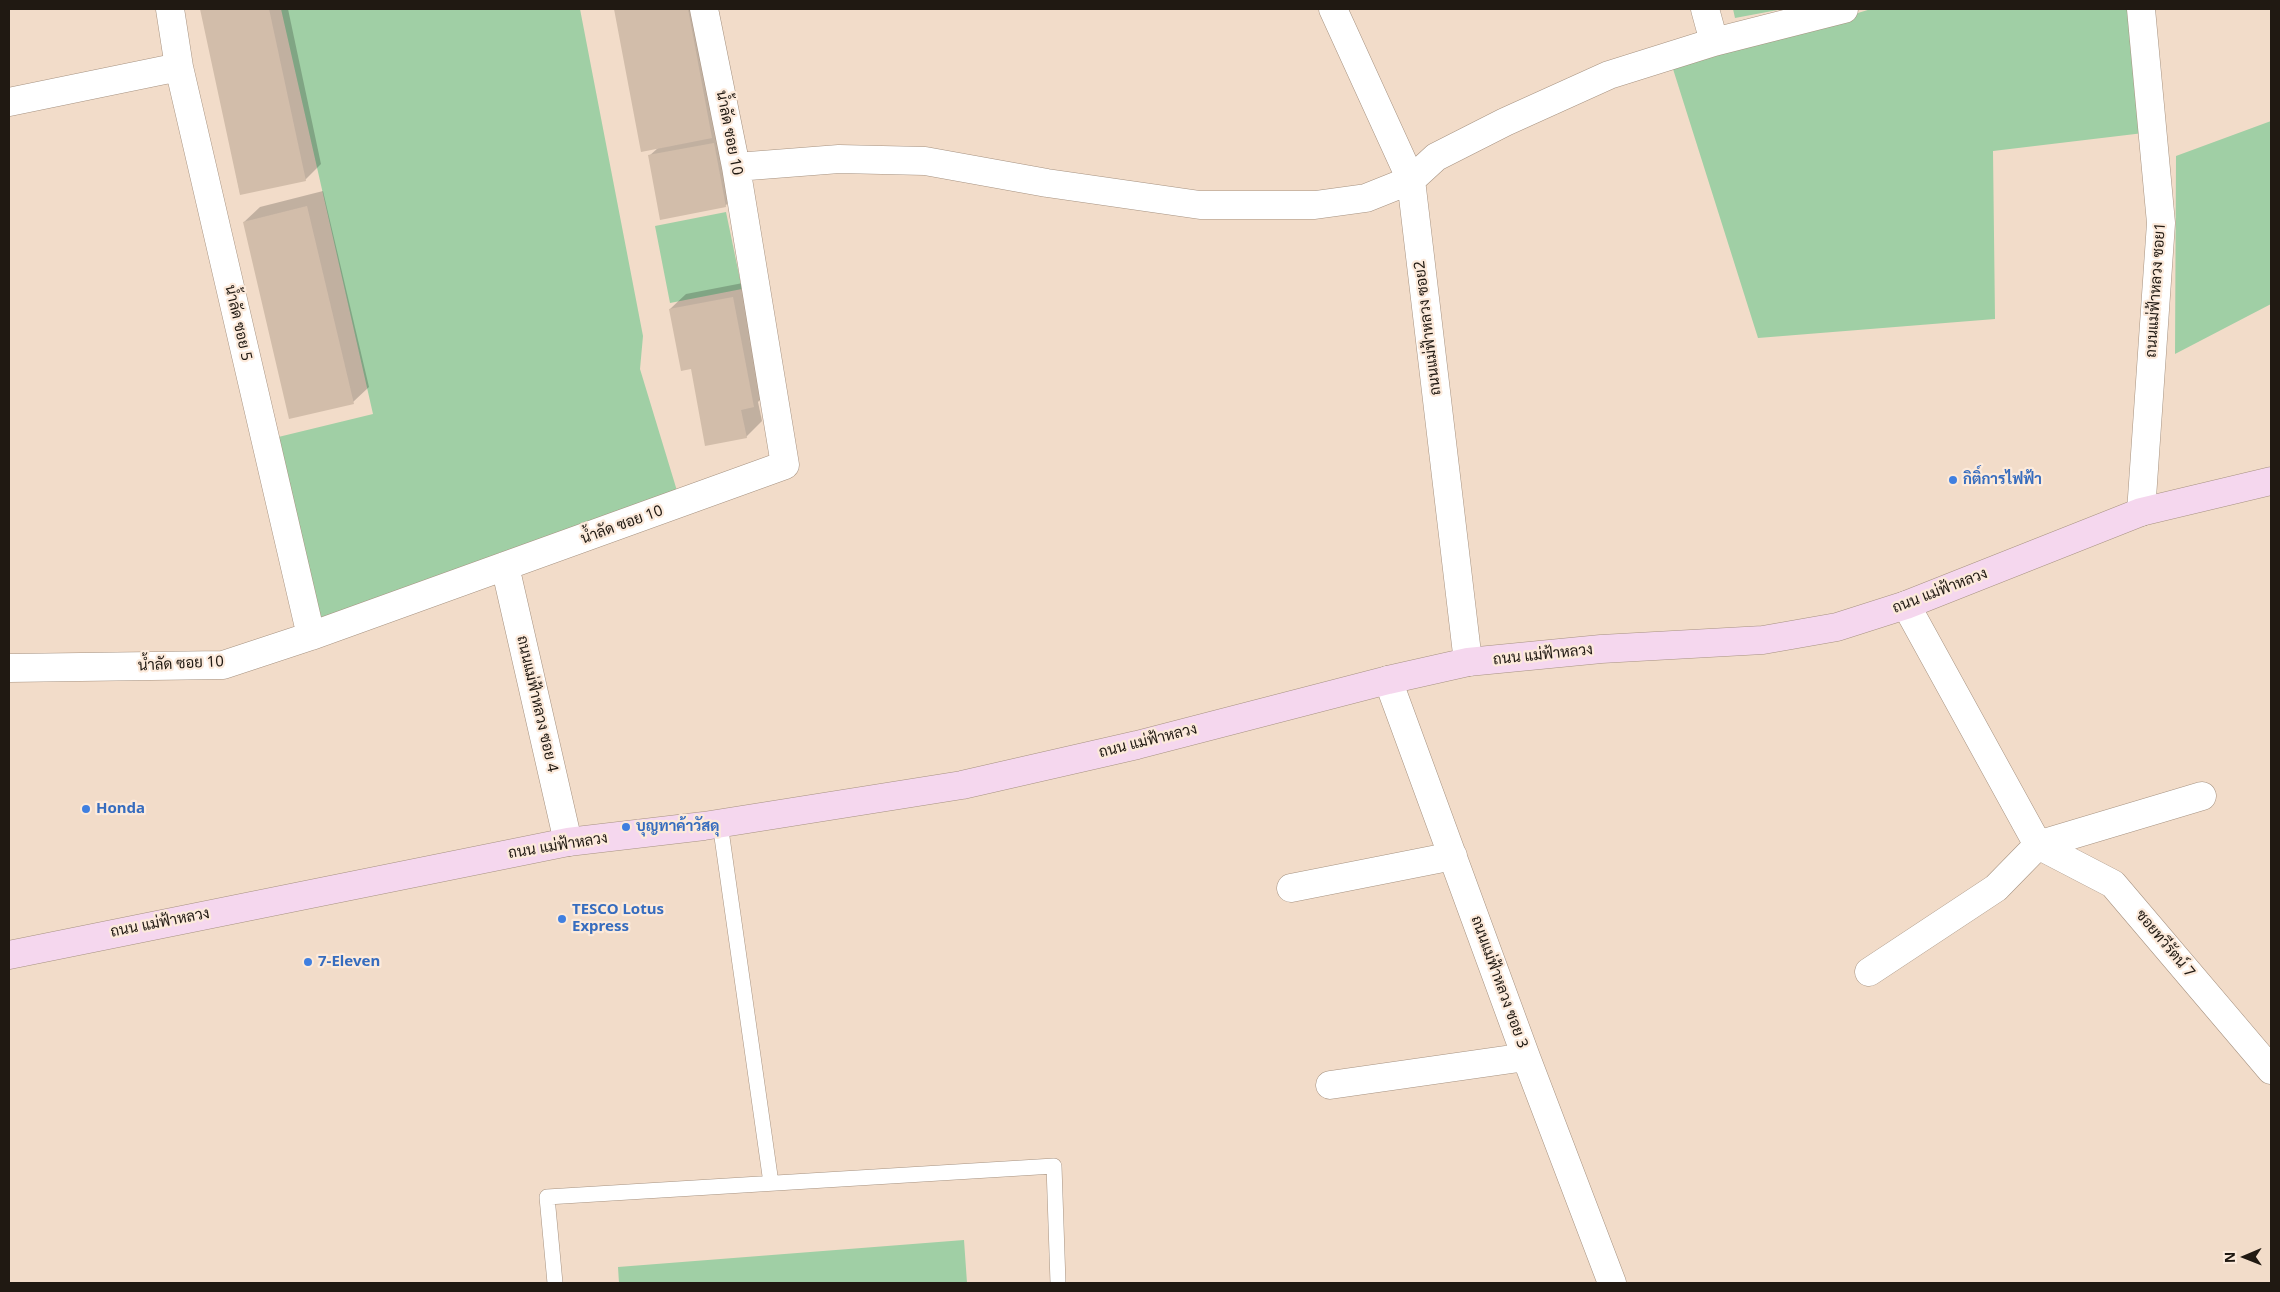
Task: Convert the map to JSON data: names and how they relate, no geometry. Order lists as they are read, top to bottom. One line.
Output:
{"streets":{"street":["น้ำลัด ซอย 10","ถนนแม่ฟ้าหลวง ซอย1","น้ำลัด ซอย 5","ถนนแม่ฟ้าหลวง ซอย2","ถนน แม่ฟ้าหลวง","ถนนแม่ฟ้าหลวง ซอย 4","ซอยทวีรัตน์ 7","ถนนแม่ฟ้าหลวง ซอย 3"]},"crossings":[["น้ำลัด ซอย 10","น้ำลัด ซอย 5"],["น้ำลัด ซอย 10","ถนนแม่ฟ้าหลวง ซอย 4"],["ถนนแม่ฟ้าหลวง ซอย1","ถนน แม่ฟ้าหลวง"],["ถนนแม่ฟ้าหลวง ซอย2","ถนน แม่ฟ้าหลวง"],["ถนน แม่ฟ้าหลวง","ถนนแม่ฟ้าหลวง ซอย 4"],["ถนน แม่ฟ้าหลวง","ถนนแม่ฟ้าหลวง ซอย 3"]],"places":["กิติ์การไฟฟ้า","Honda","บุญทาค้าวัสดุ","TESCO Lotus Express","7-Eleven"],"north":"left"}
